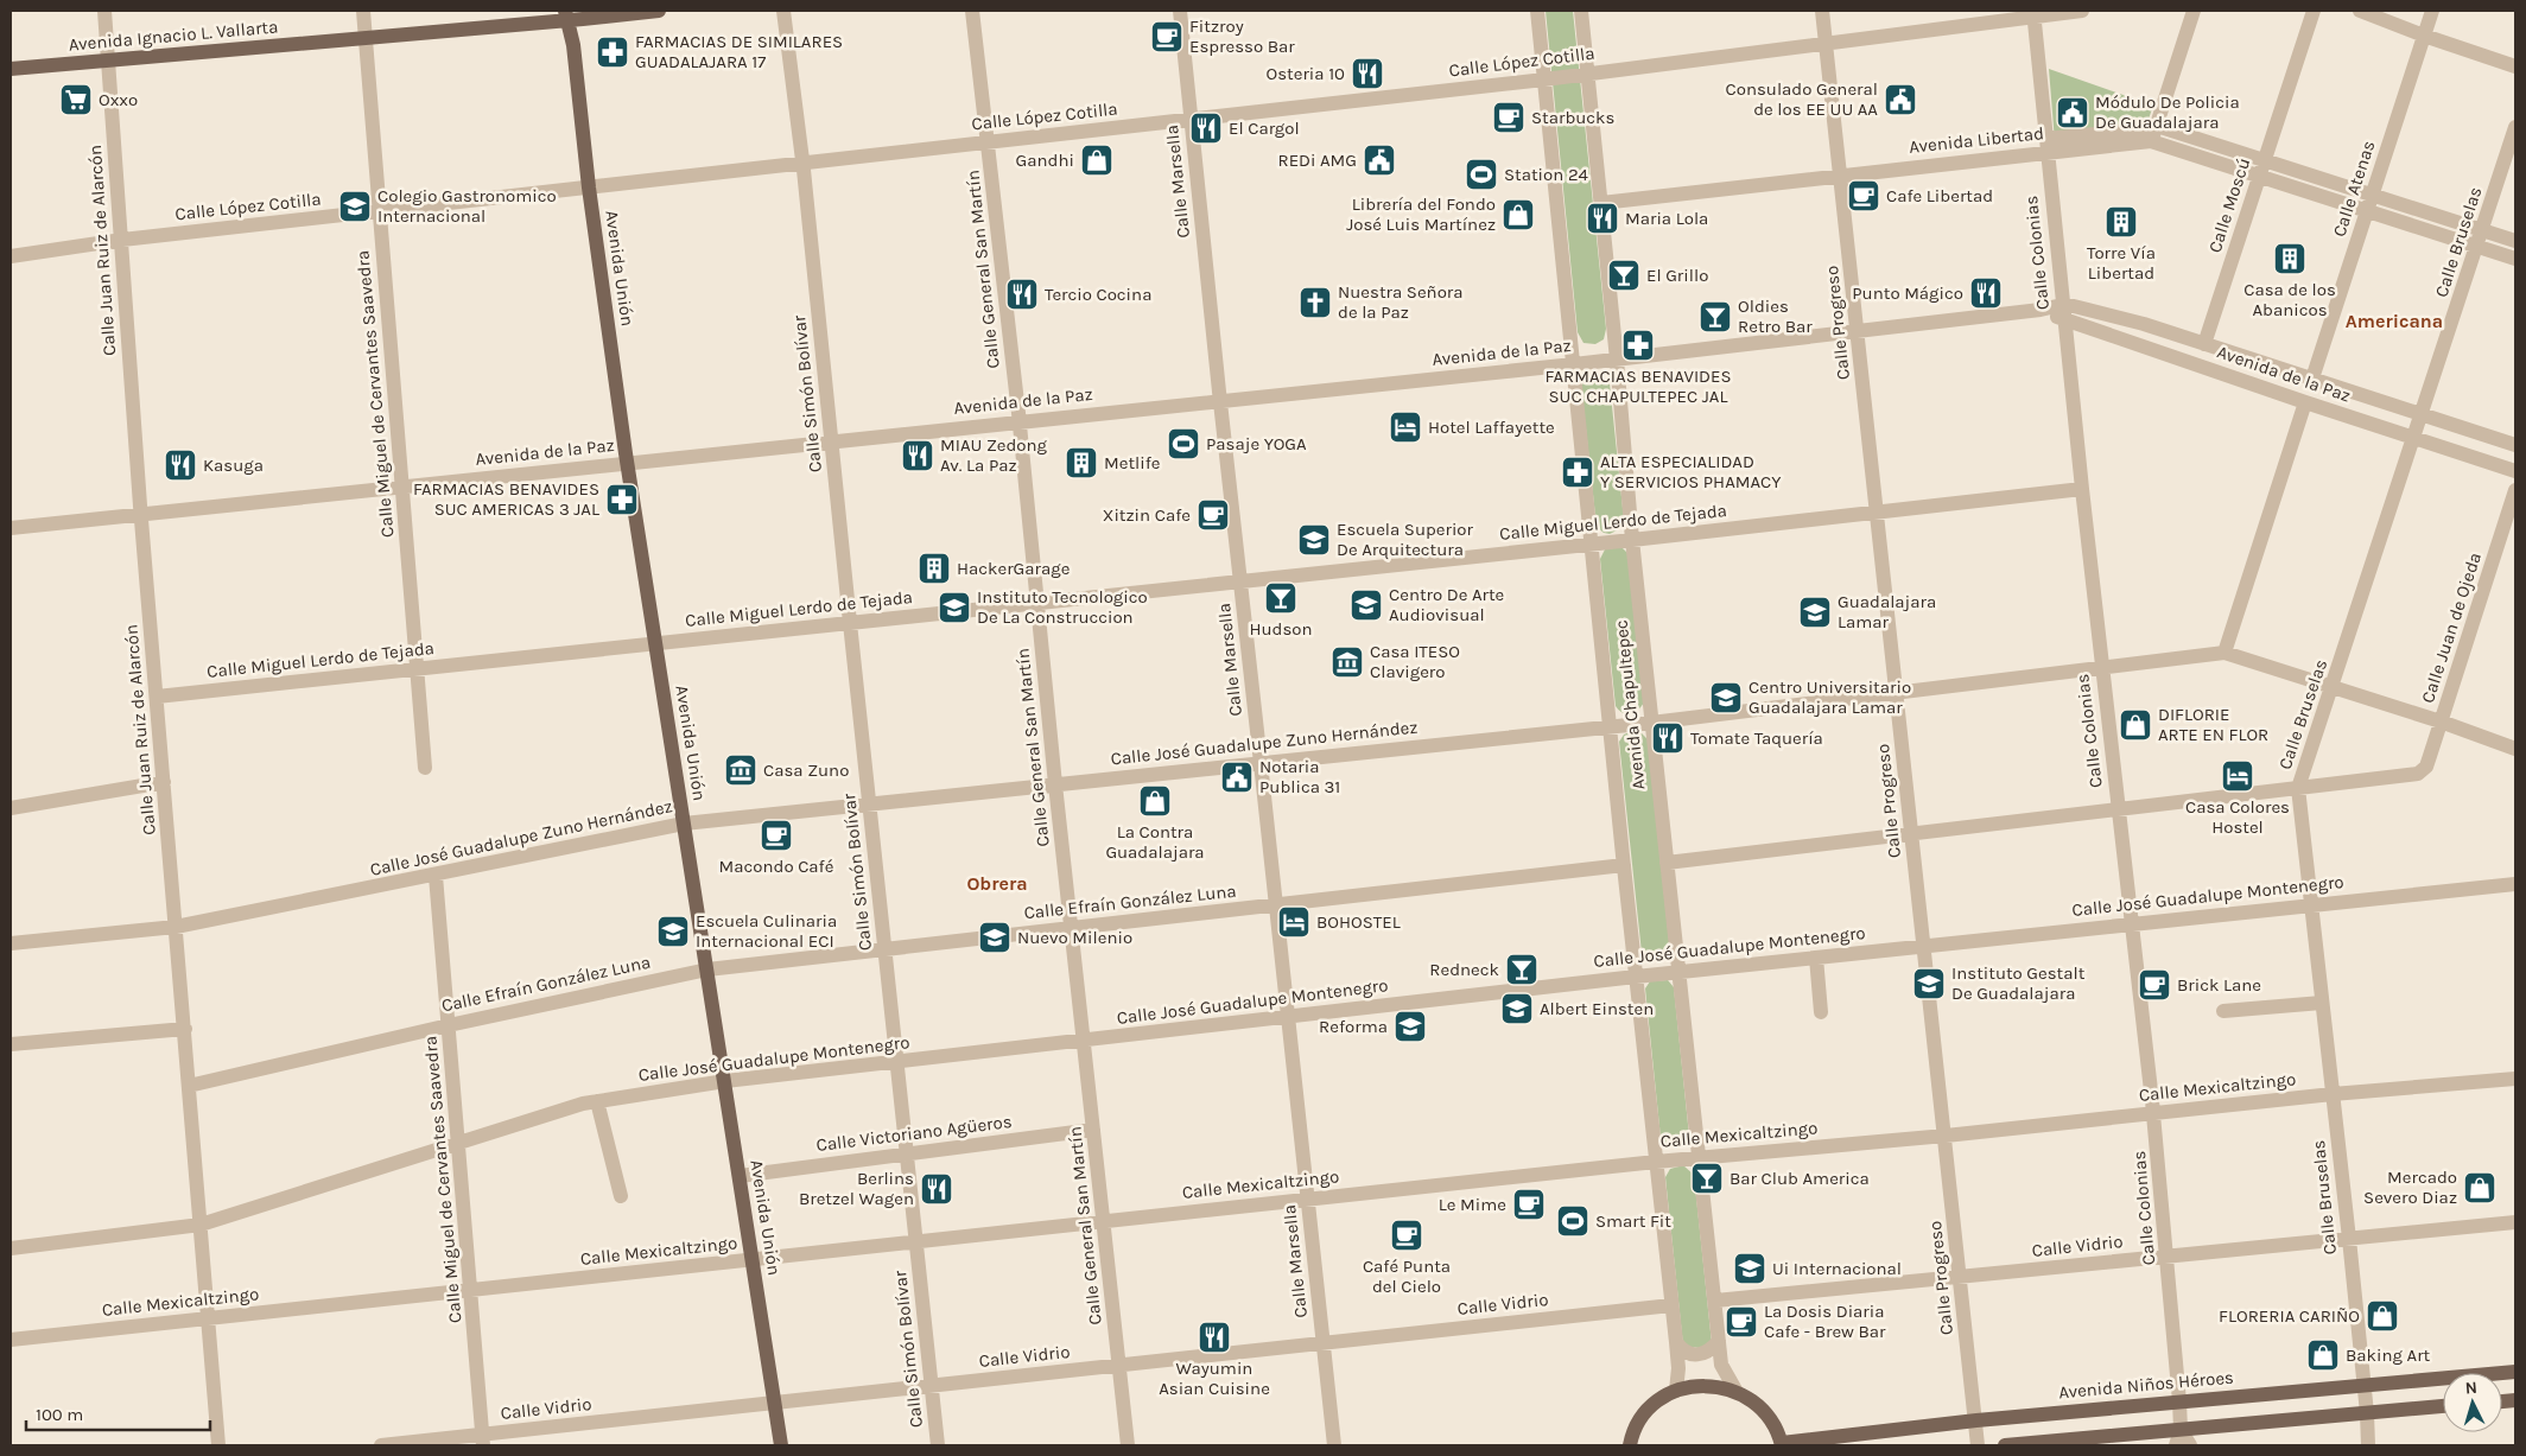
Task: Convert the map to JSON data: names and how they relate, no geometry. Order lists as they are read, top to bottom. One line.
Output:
{"streets":{"main road":["Avenida Ignacio L. Vallarta","Avenida Unión","Avenida Niños Héroes"],"street":["Calle López Cotilla","Avenida Libertad","Calle Marsella","Calle Atenas","Calle Moscú","Calle Bruselas","Calle Juan Ruiz de Alarcón","Calle Colonias","Calle General San Martín","Calle Progreso","Avenida de la Paz","Calle Miguel de Cervantes Saavedra","Calle Simón Bolívar","Calle Miguel Lerdo de Tejada","Calle Juan de Ojeda","Avenida Chapultepec","Calle José Guadalupe Zuno Hernández","Calle José Guadalupe Montenegro","Calle Efraín González Luna","Calle Mexicaltzingo","Calle Victoriano Agüeros","Calle Vidrio"]},"crossings":[["Avenida Ignacio L. Vallarta","Calle Juan Ruiz de Alarcón"],["Avenida Ignacio L. Vallarta","Avenida Unión"],["Avenida Ignacio L. Vallarta","Calle Miguel de Cervantes Saavedra"],["Calle López Cotilla","Calle Marsella"],["Calle López Cotilla","Calle Juan Ruiz de Alarcón"],["Calle López Cotilla","Calle Colonias"],["Calle López Cotilla","Avenida Unión"],["Calle López Cotilla","Calle General San Martín"],["Calle López Cotilla","Calle Progreso"],["Calle López Cotilla","Calle Miguel de Cervantes Saavedra"],["Calle López Cotilla","Calle Simón Bolívar"],["Calle López Cotilla","Avenida Chapultepec"],["Avenida Libertad","Calle Atenas"],["Avenida Libertad","Calle Moscú"],["Avenida Libertad","Calle Bruselas"],["Avenida Libertad","Calle Colonias"],["Avenida Libertad","Calle Progreso"],["Avenida Libertad","Avenida Chapultepec"],["Calle Marsella","Avenida de la Paz"],["Calle Marsella","Calle Miguel Lerdo de Tejada"],["Calle Marsella","Calle José Guadalupe Zuno Hernández"],["Calle Marsella","Calle José Guadalupe Montenegro"],["Calle Marsella","Calle Efraín González Luna"],["Calle Marsella","Calle Mexicaltzingo"],["Calle Marsella","Calle Vidrio"],["Calle Atenas","Avenida de la Paz"],["Calle Moscú","Avenida de la Paz"],["Calle Bruselas","Avenida de la Paz"],["Calle Bruselas","Calle Juan de Ojeda"],["Calle Bruselas","Calle José Guadalupe Zuno Hernández"],["Calle Bruselas","Calle José Guadalupe Montenegro"],["Calle Bruselas","Calle Mexicaltzingo"],["Calle Bruselas","Calle Vidrio"],["Calle Bruselas","Avenida Niños Héroes"],["Calle Juan Ruiz de Alarcón","Avenida de la Paz"],["Calle Juan Ruiz de Alarcón","Calle Miguel Lerdo de Tejada"],["Calle Juan Ruiz de Alarcón","Calle José Guadalupe Zuno Hernández"],["Calle Juan Ruiz de Alarcón","Calle José Guadalupe Montenegro"],["Calle Juan Ruiz de Alarcón","Calle Efraín González Luna"],["Calle Juan Ruiz de Alarcón","Calle Mexicaltzingo"],["Calle Colonias","Avenida de la Paz"],["Calle Colonias","Calle Miguel Lerdo de Tejada"],["Calle Colonias","Calle José Guadalupe Zuno Hernández"],["Calle Colonias","Calle José Guadalupe Montenegro"],["Calle Colonias","Calle Mexicaltzingo"],["Calle Colonias","Calle Vidrio"],["Calle Colonias","Avenida Niños Héroes"],["Avenida Unión","Avenida de la Paz"],["Avenida Unión","Calle Miguel Lerdo de Tejada"],["Avenida Unión","Calle José Guadalupe Zuno Hernández"],["Avenida Unión","Calle José Guadalupe Montenegro"],["Avenida Unión","Calle Efraín González Luna"],["Avenida Unión","Calle Mexicaltzingo"],["Avenida Unión","Calle Victoriano Agüeros"],["Avenida Unión","Calle Vidrio"],["Calle General San Martín","Avenida de la Paz"],["Calle General San Martín","Calle Miguel Lerdo de Tejada"],["Calle General San Martín","Calle José Guadalupe Zuno Hernández"],["Calle General San Martín","Calle José Guadalupe Montenegro"],["Calle General San Martín","Calle Efraín González Luna"],["Calle General San Martín","Calle Mexicaltzingo"],["Calle General San Martín","Calle Victoriano Agüeros"],["Calle General San Martín","Calle Vidrio"],["Calle Progreso","Avenida de la Paz"],["Calle Progreso","Calle Miguel Lerdo de Tejada"],["Calle Progreso","Calle José Guadalupe Zuno Hernández"],["Calle Progreso","Calle José Guadalupe Montenegro"],["Calle Progreso","Calle Mexicaltzingo"],["Calle Progreso","Calle Vidrio"],["Calle Progreso","Avenida Niños Héroes"],["Avenida de la Paz","Calle Miguel de Cervantes Saavedra"],["Avenida de la Paz","Calle Simón Bolívar"],["Avenida de la Paz","Avenida Chapultepec"],["Calle Miguel de Cervantes Saavedra","Calle Miguel Lerdo de Tejada"],["Calle Miguel de Cervantes Saavedra","Calle José Guadalupe Zuno Hernández"],["Calle Miguel de Cervantes Saavedra","Calle José Guadalupe Montenegro"],["Calle Miguel de Cervantes Saavedra","Calle Efraín González Luna"],["Calle Miguel de Cervantes Saavedra","Calle Mexicaltzingo"],["Calle Miguel de Cervantes Saavedra","Calle Vidrio"],["Calle Simón Bolívar","Calle Miguel Lerdo de Tejada"],["Calle Simón Bolívar","Calle José Guadalupe Zuno Hernández"],["Calle Simón Bolívar","Calle José Guadalupe Montenegro"],["Calle Simón Bolívar","Calle Efraín González Luna"],["Calle Simón Bolívar","Calle Mexicaltzingo"],["Calle Simón Bolívar","Calle Victoriano Agüeros"],["Calle Simón Bolívar","Calle Vidrio"],["Calle Miguel Lerdo de Tejada","Avenida Chapultepec"],["Calle Juan de Ojeda","Calle José Guadalupe Zuno Hernández"],["Avenida Chapultepec","Calle José Guadalupe Zuno Hernández"],["Avenida Chapultepec","Calle José Guadalupe Montenegro"],["Avenida Chapultepec","Calle Efraín González Luna"],["Avenida Chapultepec","Calle Mexicaltzingo"],["Avenida Chapultepec","Calle Vidrio"]],"districts":["Americana","Obrera"],"places":{"cafe":["Fitzroy Espresso Bar","Starbucks","Cafe Libertad","Xitzin Cafe","Macondo Café","Brick Lane","Le Mime","Café Punta del Cielo","La Dosis Diaria Cafe - Brew Bar"],"pharmacy":["FARMACIAS DE SIMILARES GUADALAJARA 17","FARMACIAS BENAVIDES SUC CHAPULTEPEC JAL","ALTA ESPECIALIDAD Y SERVICIOS PHAMACY","FARMACIAS BENAVIDES SUC AMERICAS 3 JAL"],"restaurant":["Osteria 10","El Cargol","Maria Lola","Punto Mágico","Tercio Cocina","MIAU Zedong Av. La Paz","Kasuga","Tomate Taquería","Berlins Bretzel Wagen","Wayumin Asian Cuisine"],"supermarket":["Oxxo"],"public building":["Consulado General de los EE UU AA","Módulo De Policia De Guadalajara","REDi AMG","Notaria Publica 31"],"shop":["Gandhi","Librería del Fondo José Luis Martínez","DIFLORIE ARTE EN FLOR","La Contra Guadalajara","Mercado Severo Diaz","FLORERIA CARIÑO","Baking Art"],"sports":["Station 24","Pasaje YOGA","Smart Fit"],"school or university":["Colegio Gastronomico Internacional","Escuela Superior De Arquitectura","Centro De Arte Audiovisual","Instituto Tecnologico De La Construccion","Guadalajara Lamar","Centro Universitario Guadalajara Lamar","Escuela Culinaria Internacional ECI","Nuevo Milenio","Instituto Gestalt De Guadalajara","Albert Einsten","Reforma","Ui Internacional"],"building":["Torre Vía Libertad","Casa de los Abanicos","Metlife","HackerGarage"],"bar":["El Grillo","Oldies Retro Bar","Hudson","Redneck","Bar Club America"],"church":["Nuestra Señora de la Paz"],"hotel":["Hotel Laffayette","Casa Colores Hostel","BOHOSTEL"],"museum":["Casa ITESO Clavigero","Casa Zuno"]},"scale_bar":"100 m","north":"top"}
